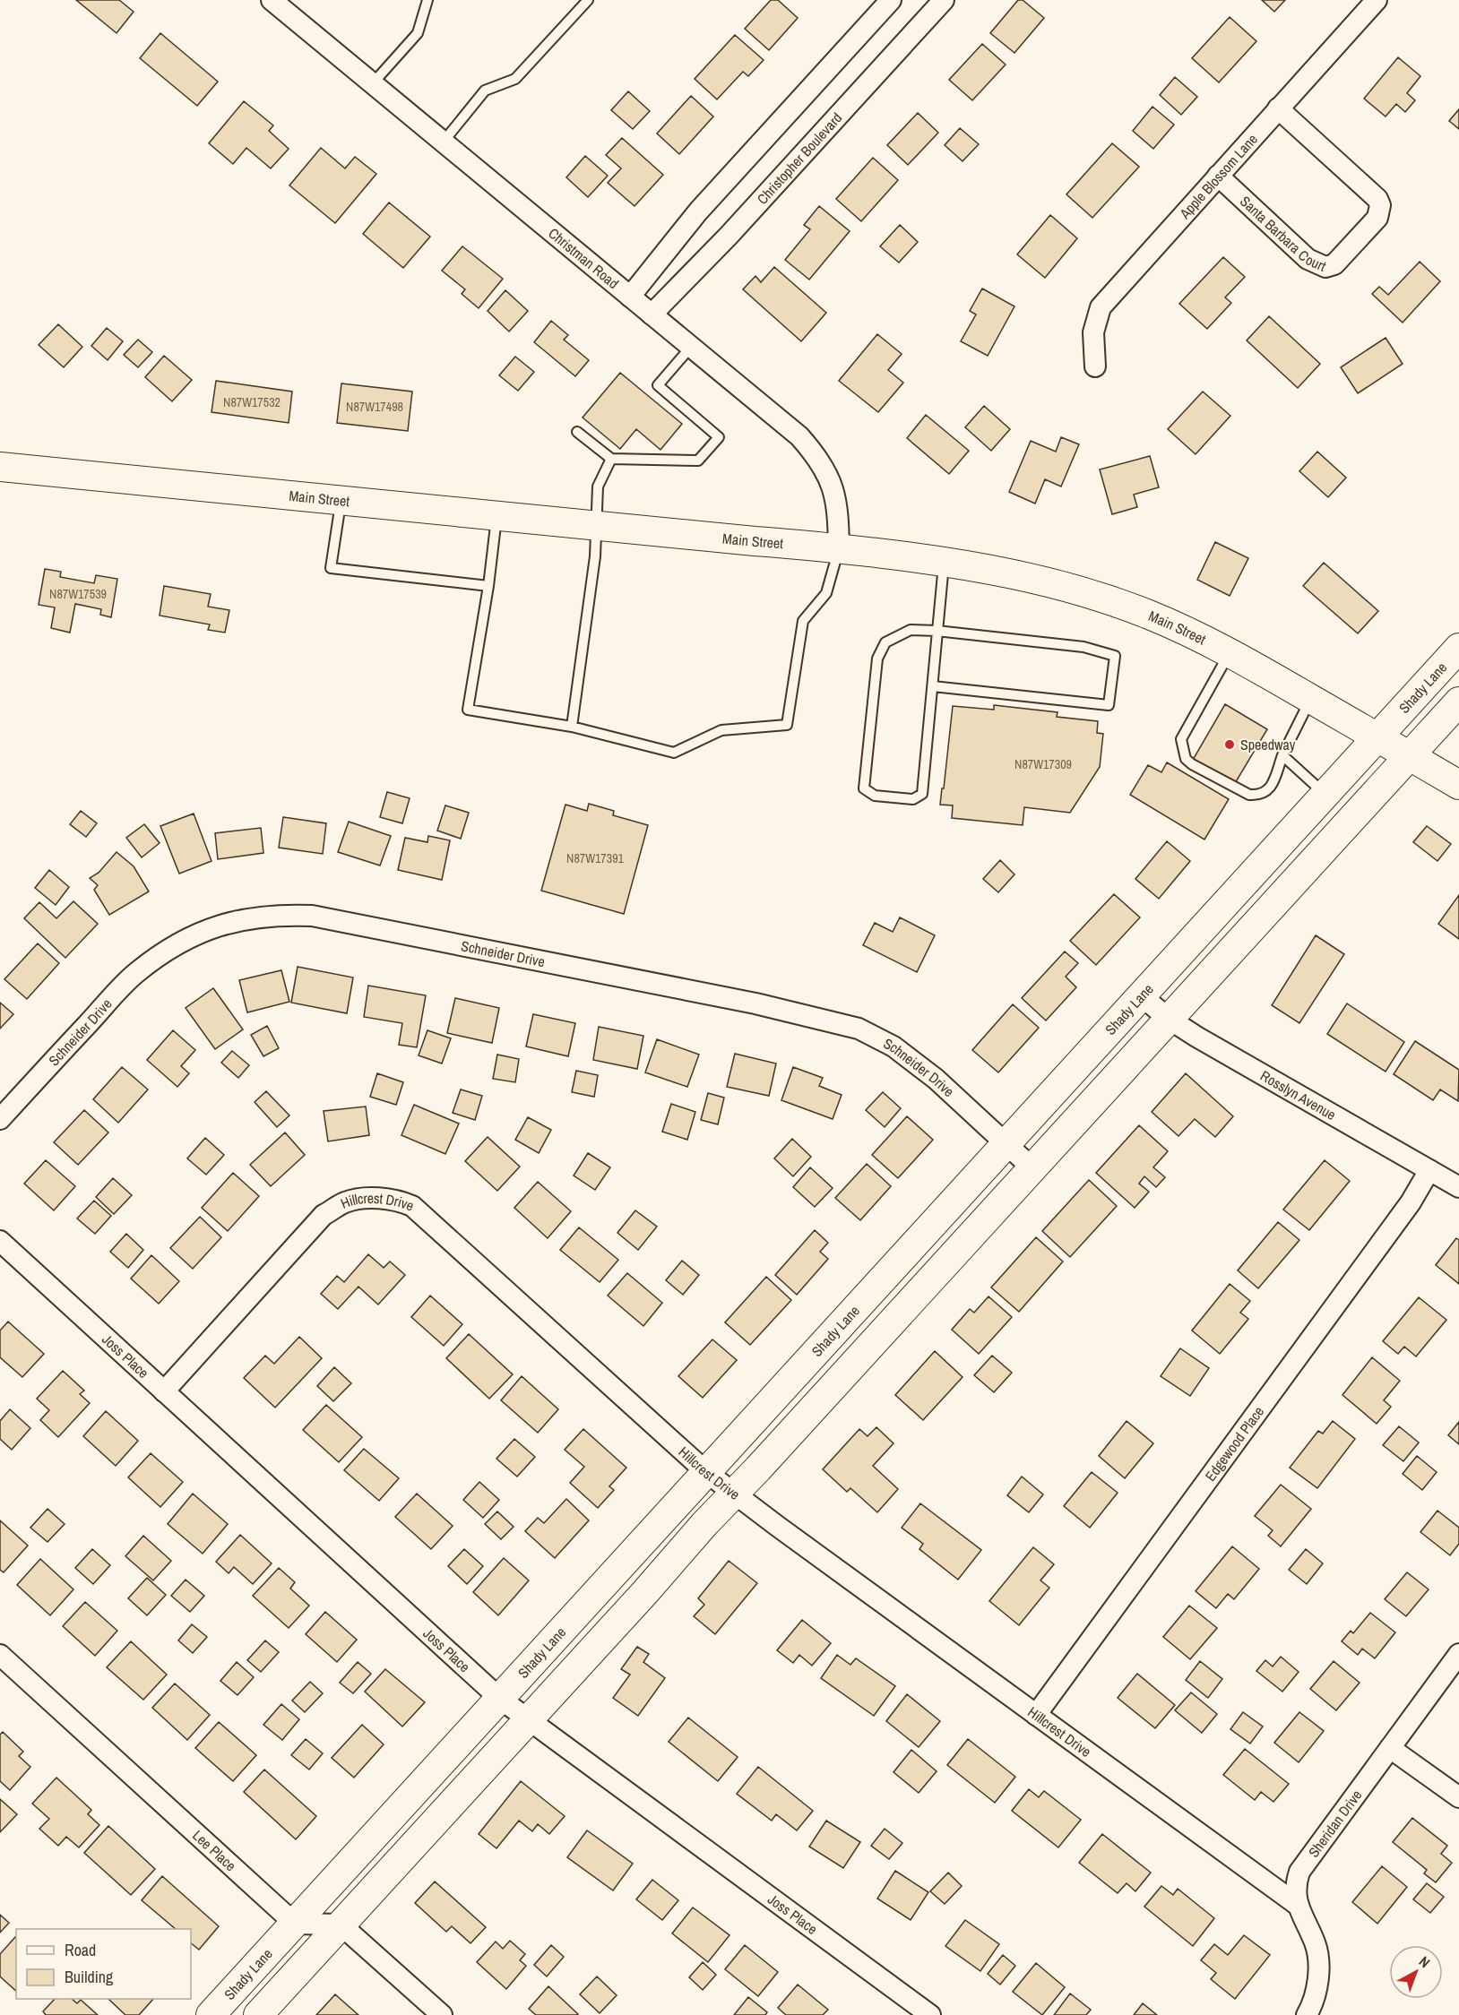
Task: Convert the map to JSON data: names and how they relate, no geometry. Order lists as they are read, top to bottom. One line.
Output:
{"streets":{"street":["Christopher Boulevard","Apple Blossom Lane","Santa Barbara Court","Christman Road","Main Street","Shady Lane","Schneider Drive","Rosslyn Avenue","Hillcrest Drive","Joss Place","Edgewood Place","Sheridan Drive","Lee Place"]},"crossings":[["Christopher Boulevard","Christman Road"],["Apple Blossom Lane","Santa Barbara Court"],["Christman Road","Main Street"],["Main Street","Shady Lane"],["Shady Lane","Schneider Drive"],["Shady Lane","Rosslyn Avenue"],["Shady Lane","Hillcrest Drive"],["Shady Lane","Joss Place"],["Shady Lane","Lee Place"],["Rosslyn Avenue","Edgewood Place"],["Hillcrest Drive","Joss Place"],["Hillcrest Drive","Edgewood Place"],["Hillcrest Drive","Sheridan Drive"]],"places":["Speedway"],"house_numbers":["N87W17532","N87W17498","N87W17539","N87W17309","N87W17391"],"legend":["Road","Building"],"north":"top right"}
